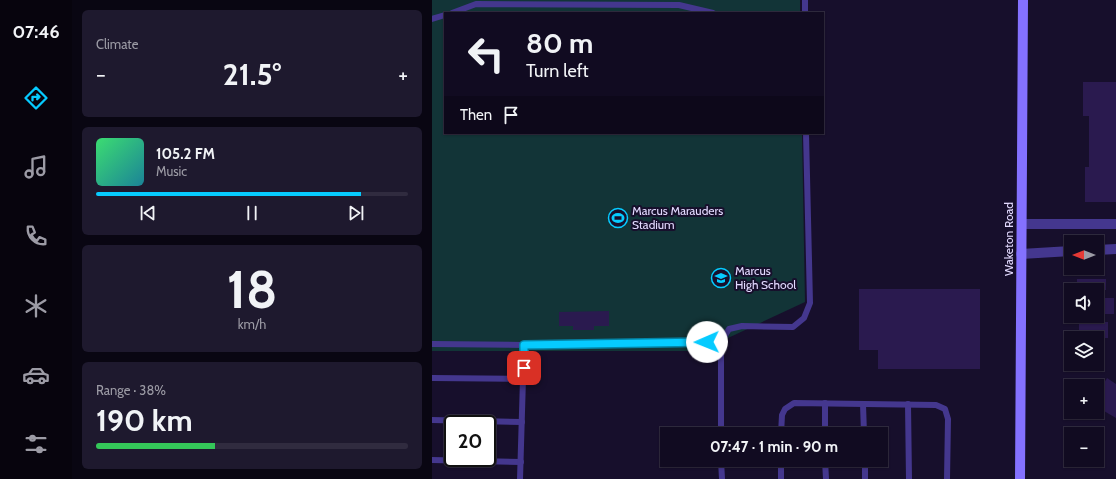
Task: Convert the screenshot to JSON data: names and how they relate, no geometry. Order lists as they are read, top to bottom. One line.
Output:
{"streets":{"street":["Waketon Road"]},"places":{"sports":["Marcus Marauders Stadium"],"school or university":["Marcus High School"]},"north":"left","page":{"tabs":"07:46","tile":["Climate",["18","km/h"],["Range · 38%","190 km"]],"turn":["80 m","Turn left"],"heat":["−","21.5°","+"],"then":"Then","song":["105.2 FM","Music"],"map_buttons":["+","−"],"limit":"20","trip":"07:47 · 1 min · 90 m"}}
